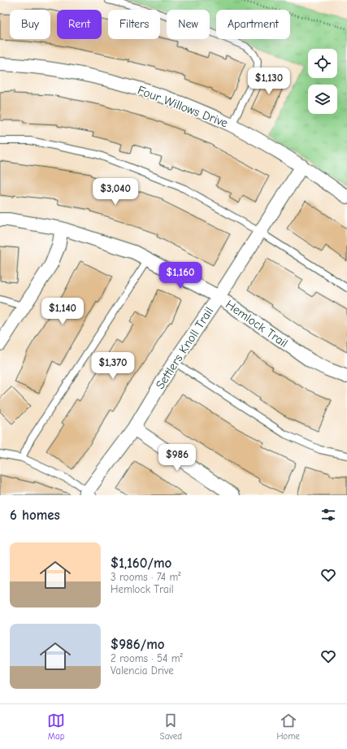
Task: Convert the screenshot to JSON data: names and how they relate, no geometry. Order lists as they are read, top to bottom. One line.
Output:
{"streets":{"street":["Four Willows Drive","Hemlock Trail","Settlers Knoll Trail"]},"crossings":[["Four Willows Drive","Settlers Knoll Trail"],["Hemlock Trail","Settlers Knoll Trail"]],"page":{"chip":["Buy","Rent","Filters","New","Apartment"],"price":["$1,130","$3,040","$1,160","$1,140","$1,370","$986"],"heading":"6 homes","list":[{"name":"$1,160/mo","note":"3 rooms · 74 m² · Hemlock Trail"},{"name":"$986/mo","note":"2 rooms · 54 m² · Valencia Drive"}],"tabs":["Map","Saved","Home"]}}
